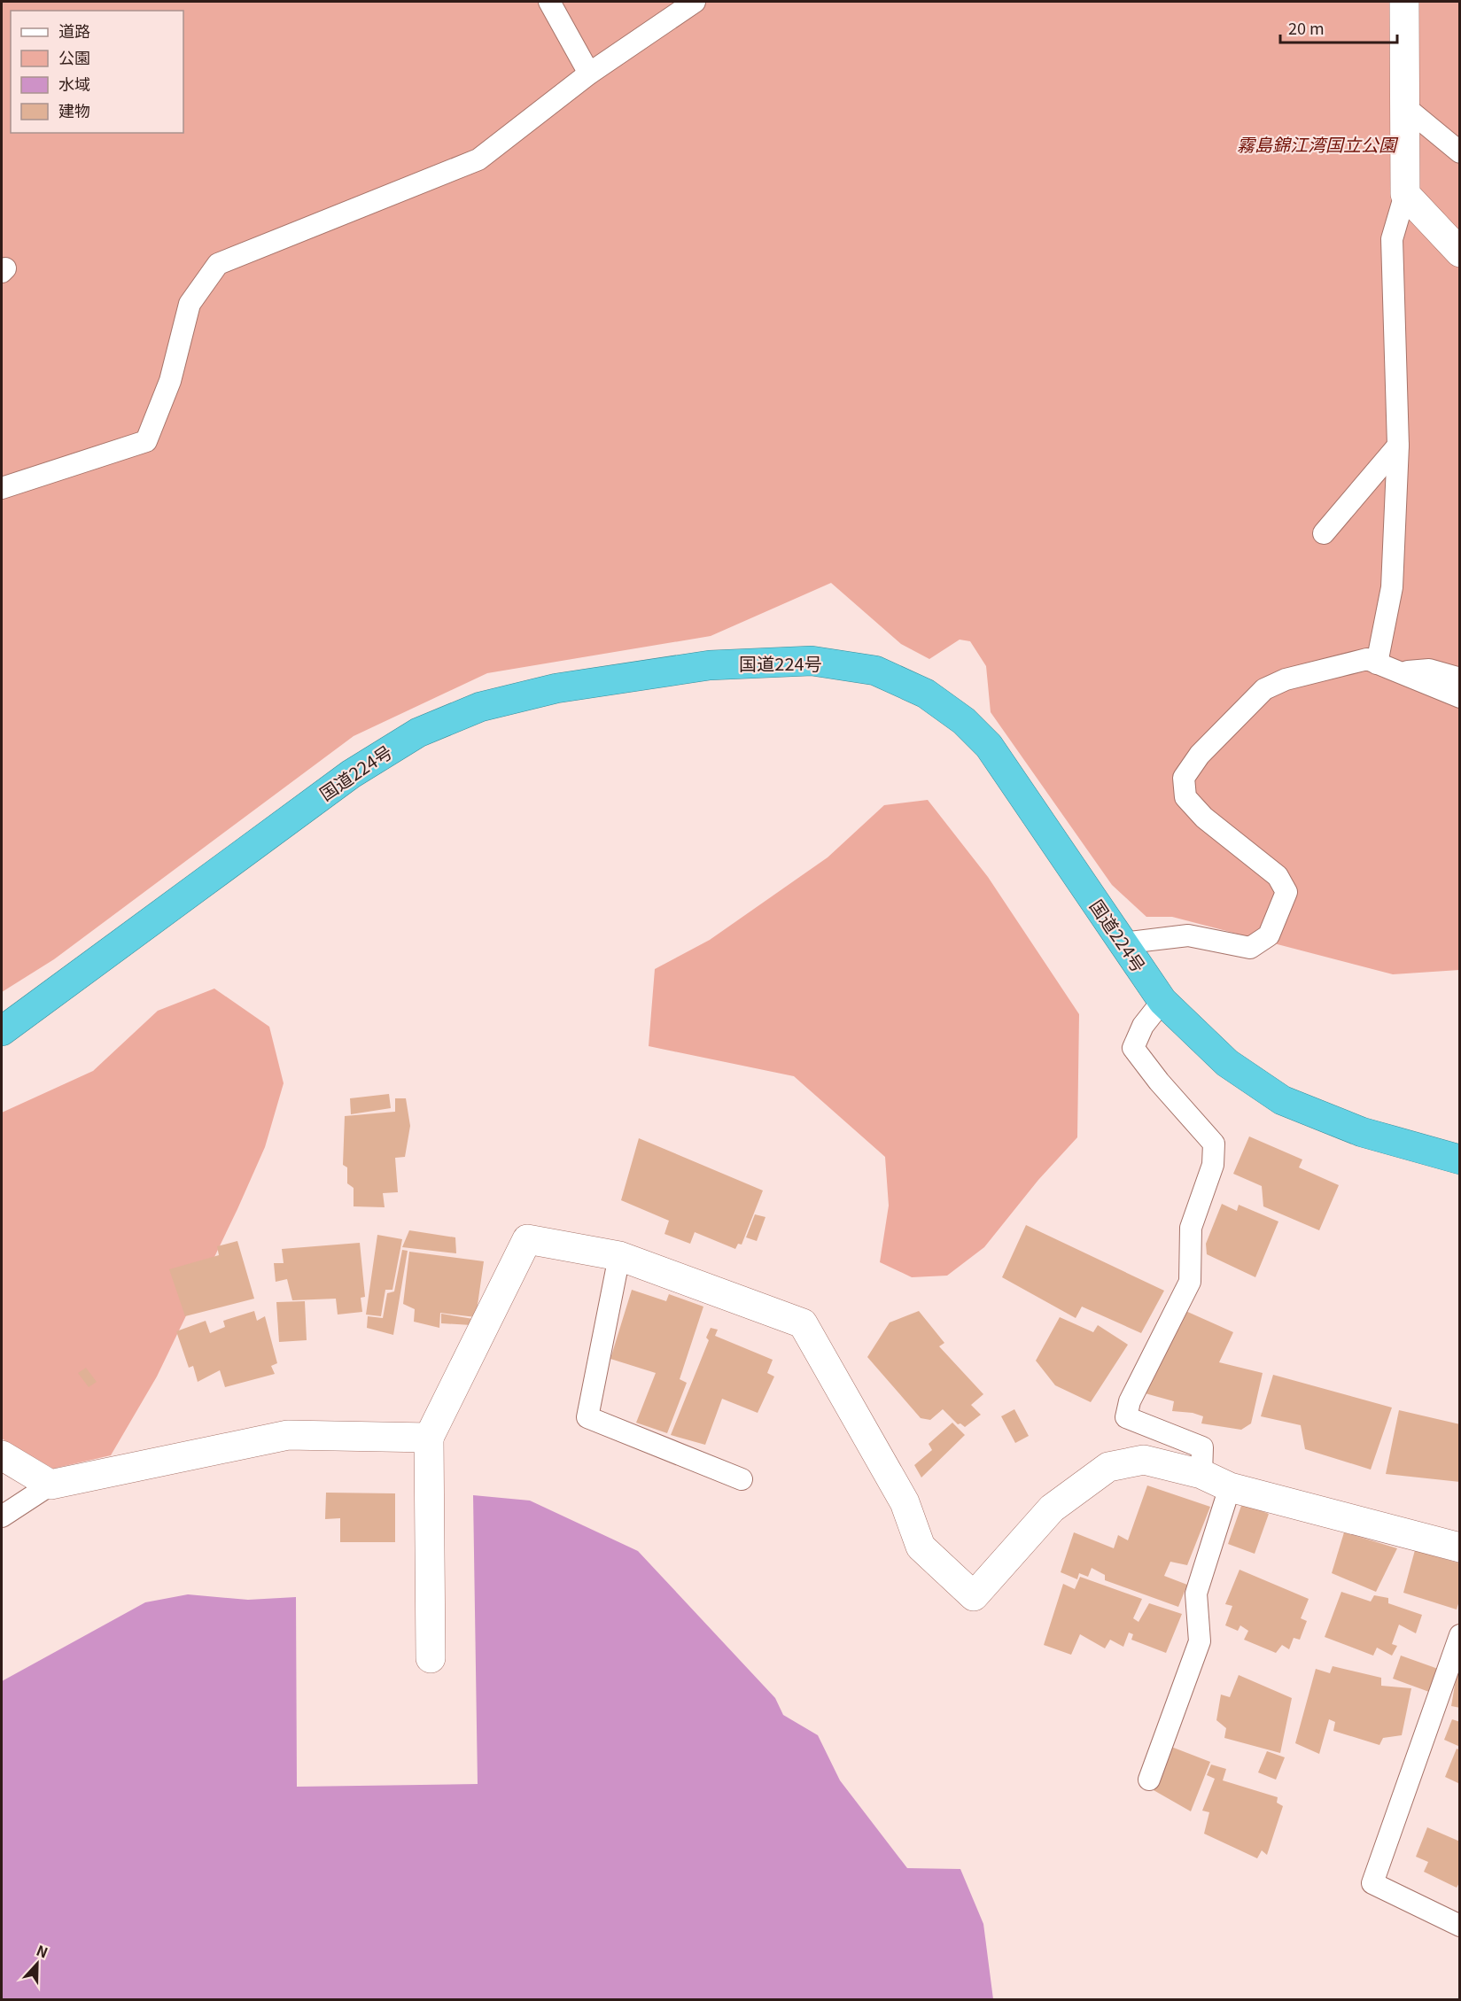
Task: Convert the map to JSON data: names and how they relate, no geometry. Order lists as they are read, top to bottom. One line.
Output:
{"streets":{"highway":["国道224号"]},"parks":["霧島錦江湾国立公園"],"legend":["道路","公園","水域","建物"],"scale_bar":"20 m","north":"top"}
